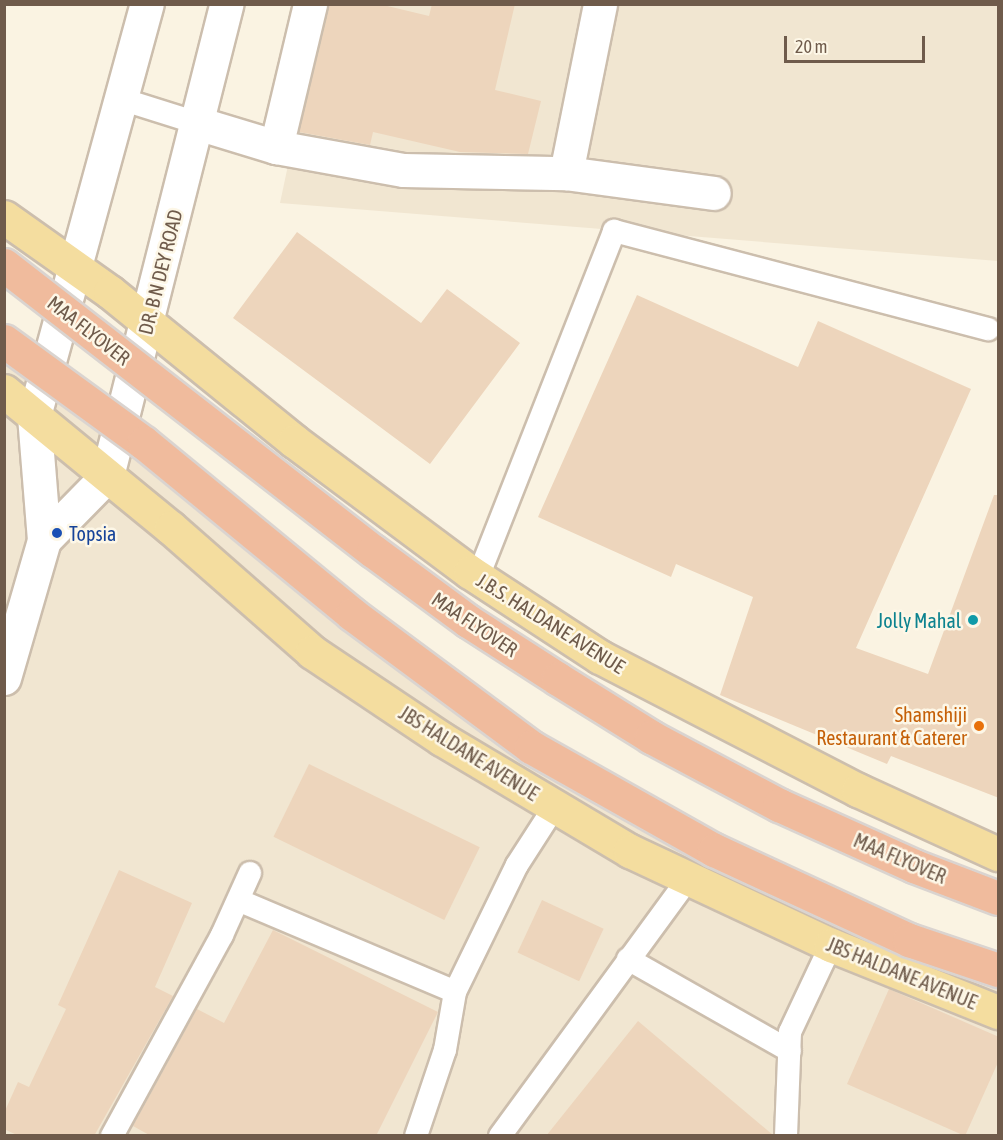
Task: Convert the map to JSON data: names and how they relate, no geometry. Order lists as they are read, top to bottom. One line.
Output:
{"streets":{"highway":["MAA FLYOVER"],"main road":["DR. B N DEY ROAD","J.B.S. HALDANE AVENUE","JBS HALDANE AVENUE"]},"crossings":[["DR. B N DEY ROAD","J.B.S. HALDANE AVENUE"],["DR. B N DEY ROAD","JBS HALDANE AVENUE"]],"places":["Topsia","Jolly Mahal","Shamshiji Restaurant & Caterer"],"scale_bar":"20 m"}
